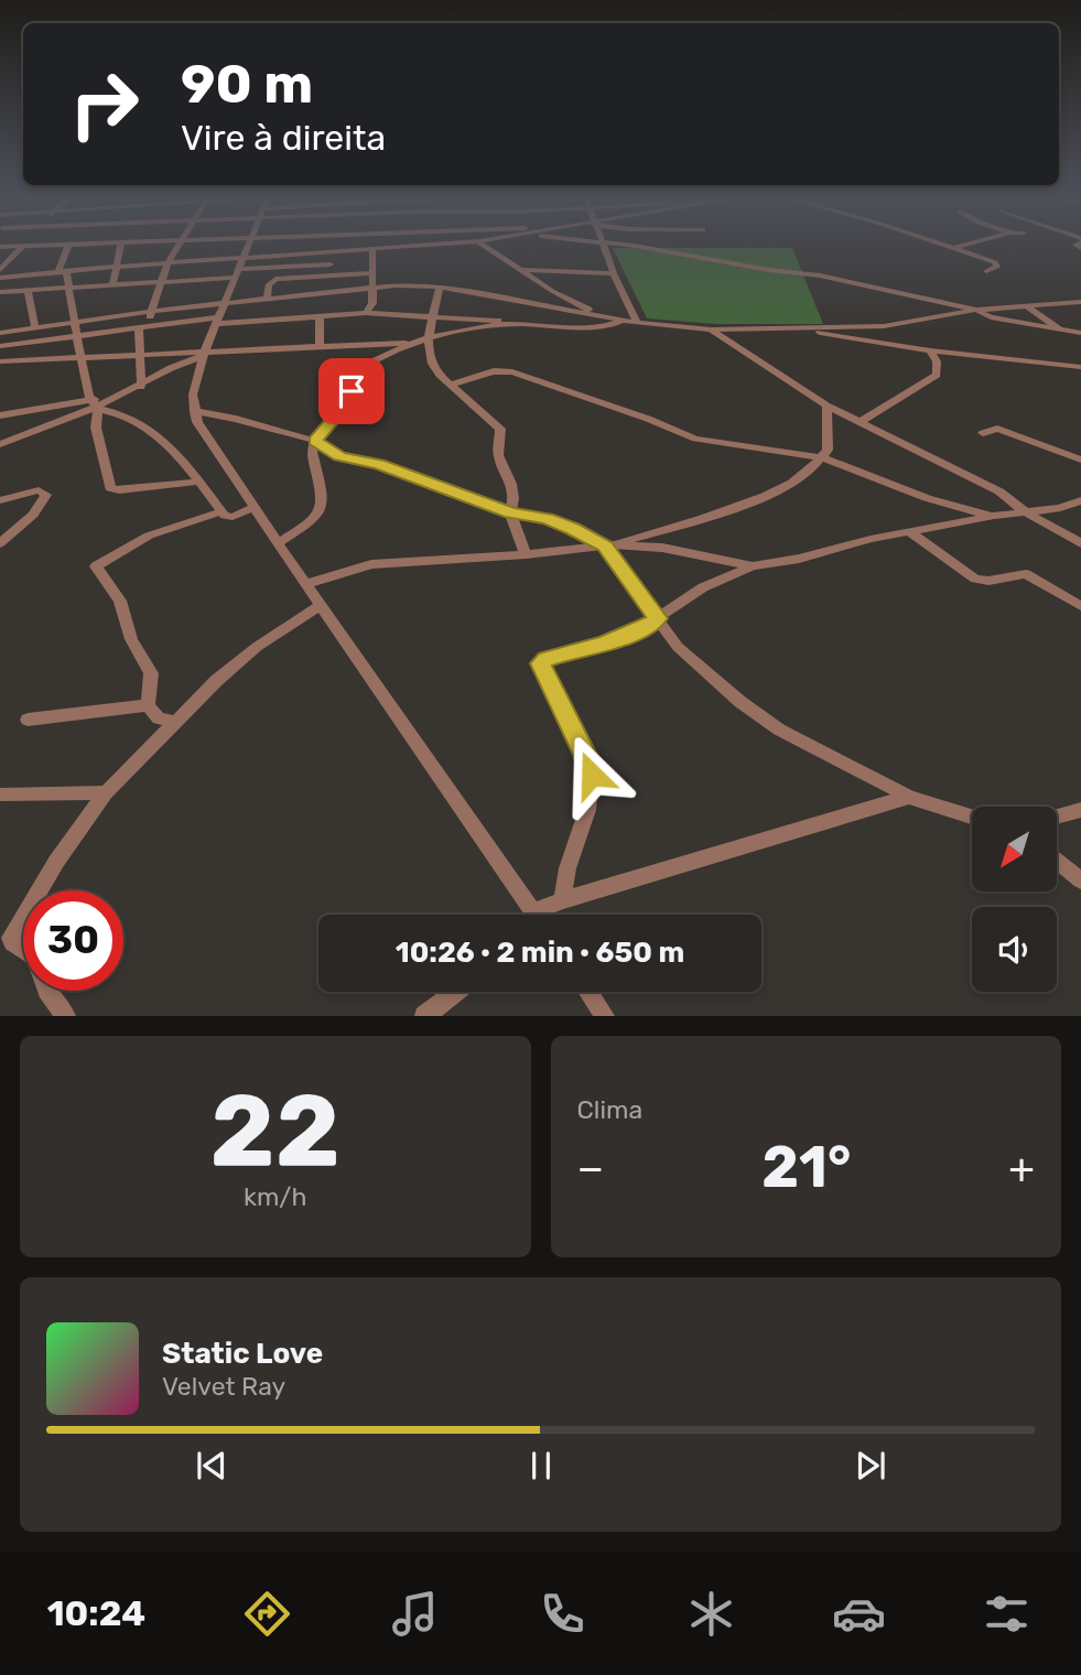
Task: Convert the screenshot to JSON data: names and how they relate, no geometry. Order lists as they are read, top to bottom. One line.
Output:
{"north":"bottom left","page":{"turn":["90 m","Vire à direita"],"limit":"30","trip":"10:26 · 2 min · 650 m","tile":[["22","km/h"],"Clima"],"heat":["−","21°","+"],"song":["Static Love","Velvet Ray"],"tabs":"10:24"}}
